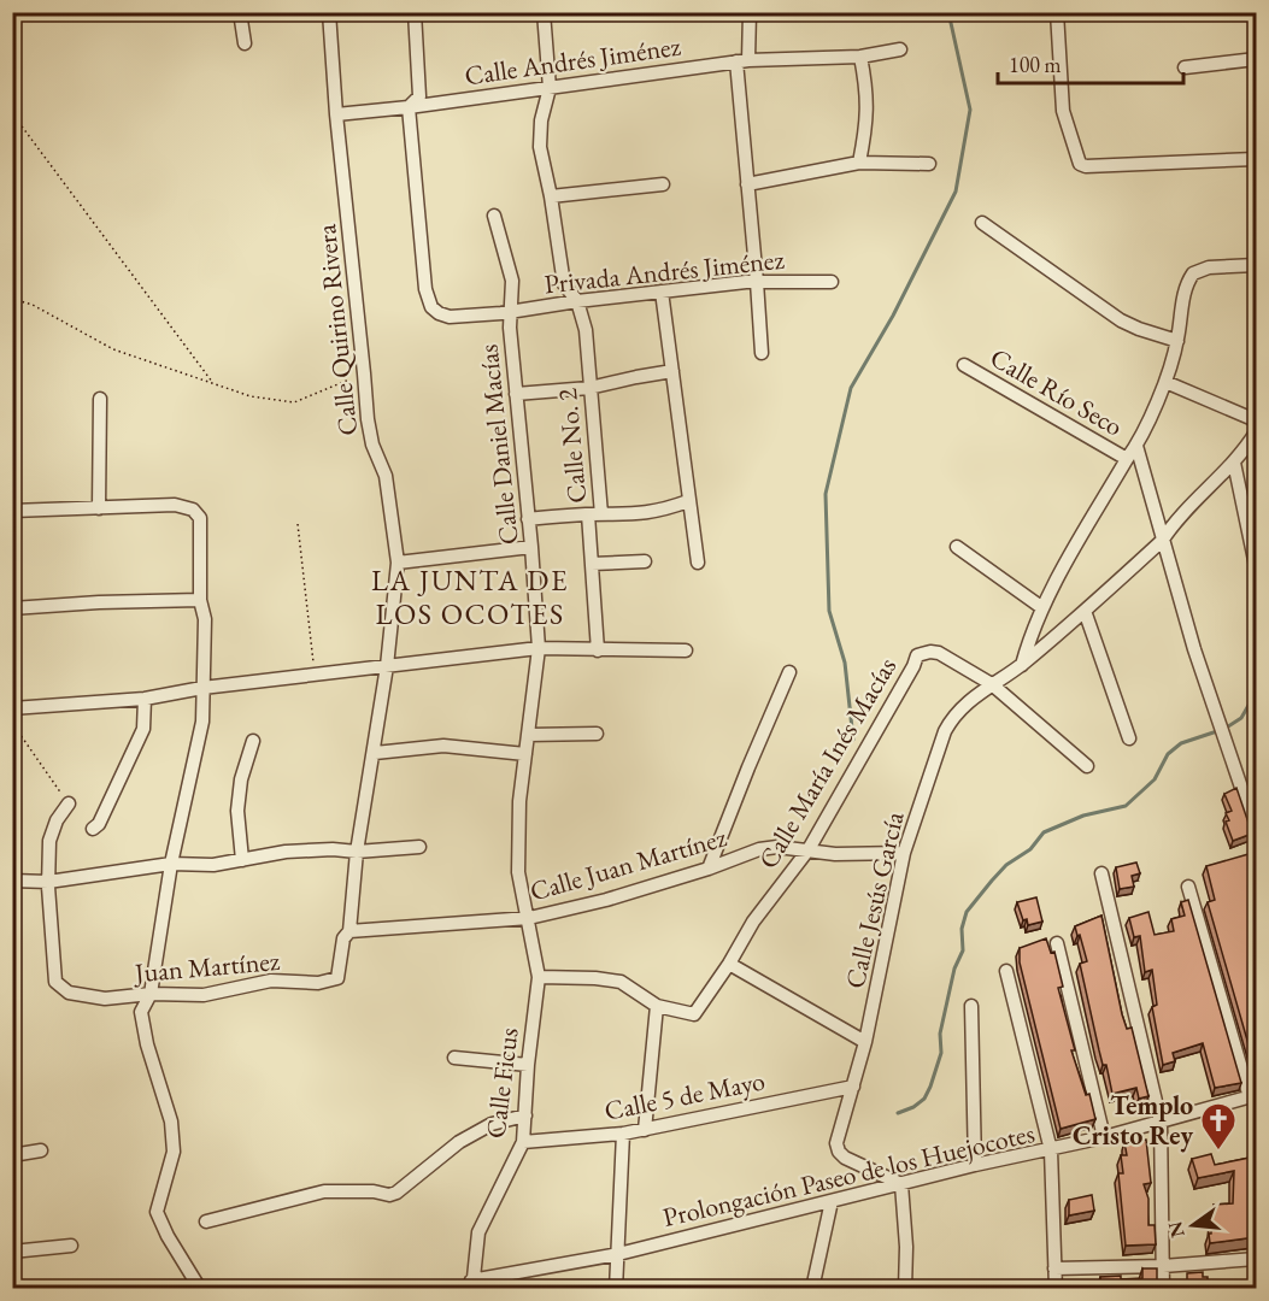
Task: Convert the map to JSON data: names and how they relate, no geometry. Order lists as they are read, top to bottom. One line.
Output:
{"streets":{"street":["Calle Andrés Jiménez","Privada Andrés Jiménez","Calle Quirino Rivera","Calle Río Seco","Calle Daniel Macías","Calle No. 2","Calle María Inés Macías","Calle Juan Martínez","Calle Jesús García","Juan Martínez","Calle Ficus","Calle 5 de Mayo","Prolongación Paseo de los Huejocotes"]},"crossings":[["Calle Andrés Jiménez","Calle Quirino Rivera"],["Calle Andrés Jiménez","Calle Daniel Macías"],["Privada Andrés Jiménez","Calle Daniel Macías"],["Privada Andrés Jiménez","Calle No. 2"],["Calle Quirino Rivera","Calle Juan Martínez"],["Calle Quirino Rivera","Juan Martínez"],["Calle Daniel Macías","Calle No. 2"],["Calle Daniel Macías","Calle Juan Martínez"],["Calle Daniel Macías","Calle Ficus"],["Calle María Inés Macías","Calle Juan Martínez"],["Calle María Inés Macías","Calle Jesús García"],["Calle Juan Martínez","Juan Martínez"],["Calle Juan Martínez","Calle Ficus"],["Calle Jesús García","Calle 5 de Mayo"],["Calle Jesús García","Prolongación Paseo de los Huejocotes"],["Calle Ficus","Calle 5 de Mayo"],["Calle Ficus","Prolongación Paseo de los Huejocotes"]],"districts":["LA JUNTA DE LOS OCOTES"],"places":{"church":["Templo Cristo Rey"]},"scale_bar":"100 m","north":"left"}
